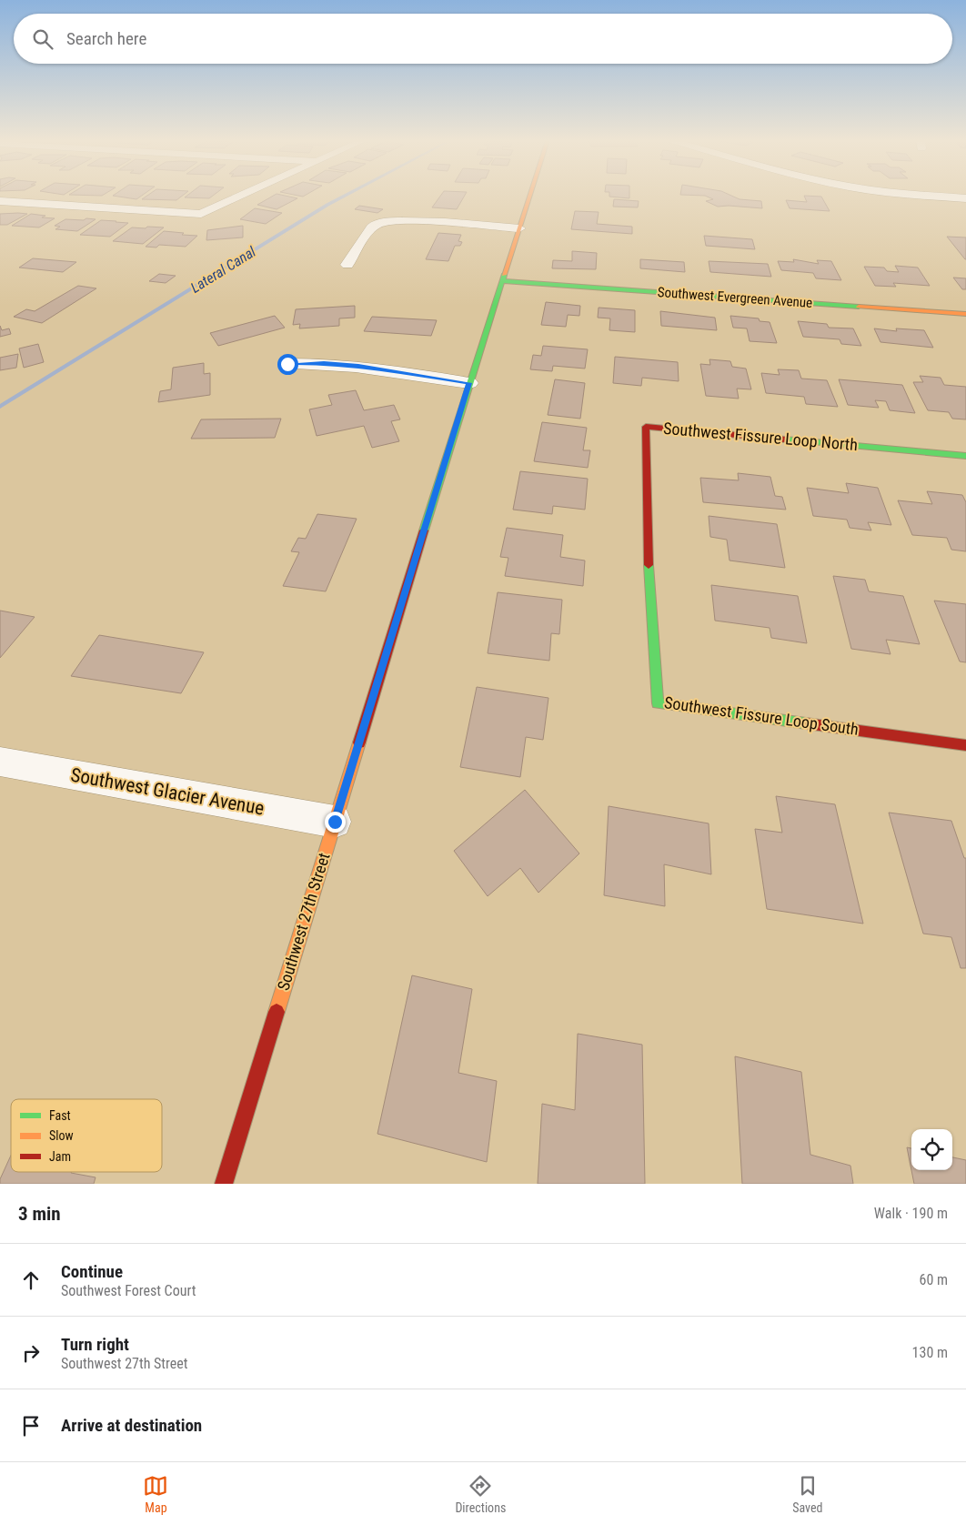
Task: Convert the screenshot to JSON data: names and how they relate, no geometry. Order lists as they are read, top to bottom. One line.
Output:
{"streets":{"street":["Southwest Evergreen Avenue","Southwest Fissure Loop North","Southwest Fissure Loop South","Southwest Glacier Avenue","Southwest 27th Street"]},"crossings":[["Southwest Evergreen Avenue","Southwest 27th Street"],["Southwest Fissure Loop North","Southwest Fissure Loop South"],["Southwest Glacier Avenue","Southwest 27th Street"]],"water":["Lateral Canal"],"legend":["Fast","Slow","Jam"],"page":{"search":"Search here","heading":["3 min","Walk · 190 m"],"list":[["Continue","Southwest Forest Court","60 m"],["Turn right","Southwest 27th Street","130 m"],"Arrive at destination"],"nav":["Map","Directions","Saved"]}}
